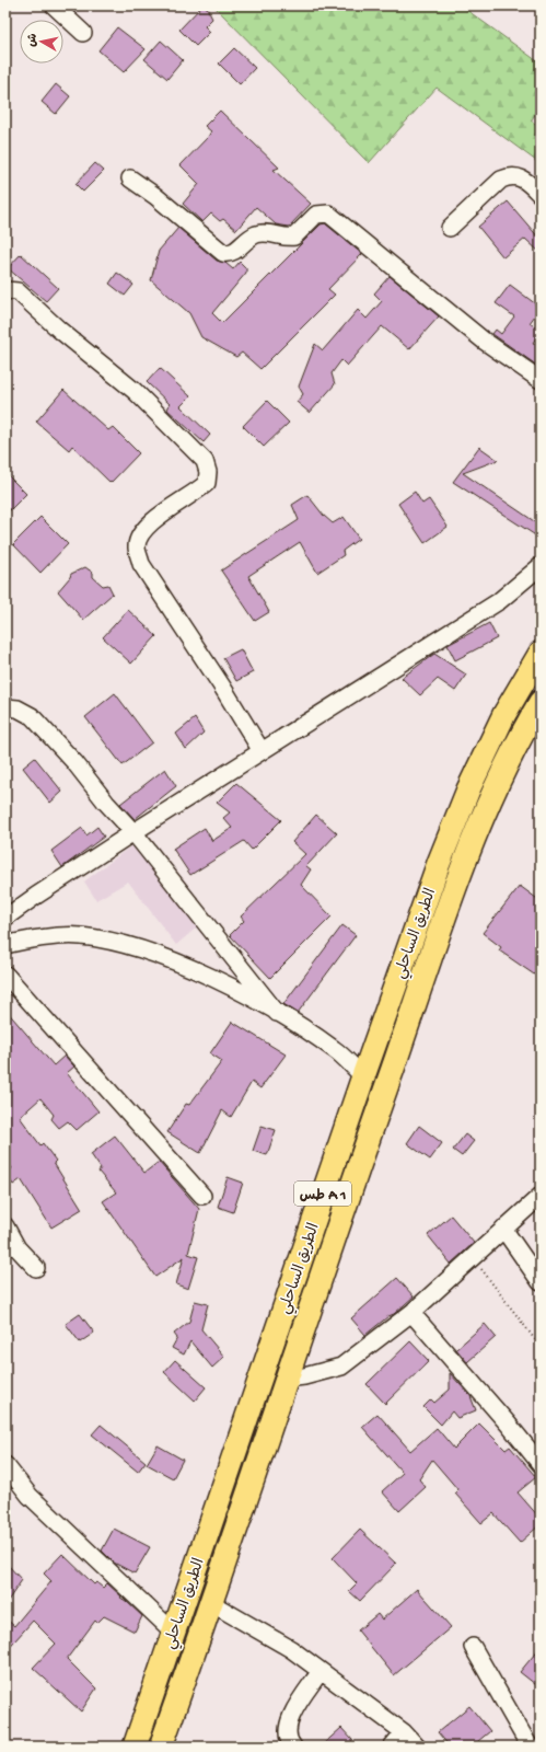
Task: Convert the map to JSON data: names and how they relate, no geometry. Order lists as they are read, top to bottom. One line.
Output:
{"streets":{"highway":["الطريق الساحلي","طس A 1"]},"north":"left"}
